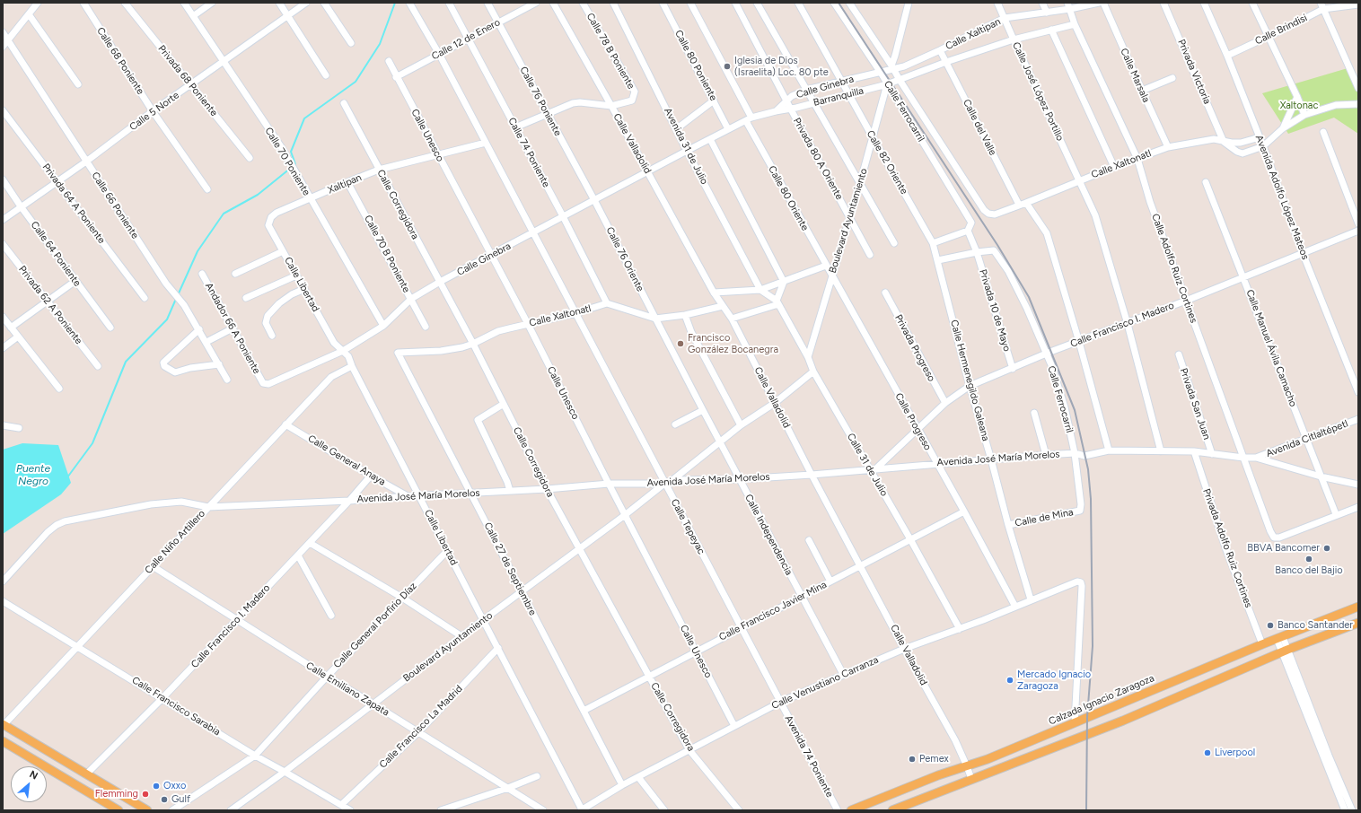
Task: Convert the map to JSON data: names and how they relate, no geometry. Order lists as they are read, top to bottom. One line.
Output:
{"streets":{"main road":["Calzada Ignacio Zaragoza"],"street":["Calle Brindisi","Calle Xaltipan","Calle 12 de Enero","Calle 78 B Poniente","Calle 68 Poniente","Calle 80 Poniente","Privada Victoria","Calle Marsala","Privada 68 Poniente","Calle Ginebra","Calle José López Portillo","Barranquilla","Calle 76 Poniente","Calle 5 Norte","Calle Ferrocarril","Calle del Valle","Calle Unesco","Calle Valladolid","Avenida 31 de Julio","Calle 74 Poniente","Privada 80 A Oriente","Calle 70 Poniente","Calle 82 Oriente","Calle Xaltonatl","Xaltipan","Avenida Adolfo López Mateos","Calle 80 Oriente","Privada 64 A Poniente","Calle Corregidora","Calle 66 Poniente","Boulevard Ayuntamiento","Calle 64 Poniente","Calle 70 B Poniente","Calle 76 Oriente","Calle Adolfo Ruiz Cortines","Calle Libertad","Privada 62 A Poniente","Privada 10 de Mayo","Calle Francisco I. Madero","Andador 66 A Poniente","Privada Progreso","Calle Manuel Ávila Camacho","Calle Hermenegildo Galeana","Privada San Juan","Calle Progreso","Avenida Citlaltépetl","Avenida José María Morelos","Calle General Anaya","Calle 31 de Julio","Calle de Mina","Calle Tepeyac","Calle Independencia","Calle Niño Artillero","Privada Adolfo Ruiz Cortines","Calle 27 de Septiembre","Calle Francisco Javier Mina","Calle General Porfirio Díaz","Calle Venustiano Carranza","Calle Emiliano Zapata","Calle Francisco Sarabia","Calle Francisco La Madrid","Avenida 74 Poniente"]},"crossings":[["Calle Brindisi","Avenida Adolfo López Mateos"],["Calle Xaltipan","Calle Ginebra"],["Calle Xaltipan","Calle José López Portillo"],["Calle Xaltipan","Calle Ferrocarril"],["Calle Xaltipan","Calle del Valle"],["Calle Xaltipan","Calle Adolfo Ruiz Cortines"],["Calle 12 de Enero","Calle 76 Poniente"],["Calle 12 de Enero","Calle Unesco"],["Calle 12 de Enero","Calle 74 Poniente"],["Calle 78 B Poniente","Calle Valladolid"],["Calle 68 Poniente","Calle 5 Norte"],["Calle 80 Poniente","Calle Ginebra"],["Privada Victoria","Calle Xaltonatl"],["Calle Marsala","Calle Xaltonatl"],["Privada 68 Poniente","Calle 5 Norte"],["Calle Ginebra","Barranquilla"],["Calle Ginebra","Calle 76 Poniente"],["Calle Ginebra","Calle Ferrocarril"],["Calle Ginebra","Calle Unesco"],["Calle Ginebra","Calle Valladolid"],["Calle Ginebra","Avenida 31 de Julio"],["Calle Ginebra","Calle 74 Poniente"],["Calle Ginebra","Privada 80 A Oriente"],["Calle Ginebra","Calle 70 Poniente"],["Calle Ginebra","Calle 82 Oriente"],["Calle Ginebra","Calle 80 Oriente"],["Calle Ginebra","Calle Corregidora"],["Calle Ginebra","Calle 70 B Poniente"],["Calle Ginebra","Calle 76 Oriente"],["Calle Ginebra","Calle Libertad"],["Calle Ginebra","Andador 66 A Poniente"],["Calle Ginebra","Calle Tepeyac"],["Calle José López Portillo","Barranquilla"],["Calle José López Portillo","Calle Xaltonatl"],["Calle José López Portillo","Calle Francisco I. Madero"],["Calle José López Portillo","Avenida José María Morelos"],["Barranquilla","Calle Ferrocarril"],["Barranquilla","Calle del Valle"],["Barranquilla","Privada 80 A Oriente"],["Barranquilla","Calle 82 Oriente"],["Barranquilla","Calle Xaltonatl"],["Barranquilla","Boulevard Ayuntamiento"],["Barranquilla","Calle Adolfo Ruiz Cortines"],["Calle 76 Poniente","Calle 76 Oriente"],["Calle 5 Norte","Calle 70 Poniente"],["Calle 5 Norte","Privada 64 A Poniente"],["Calle 5 Norte","Calle 66 Poniente"],["Calle 5 Norte","Calle 64 Poniente"],["Calle Ferrocarril","Boulevard Ayuntamiento"],["Calle Ferrocarril","Privada 10 de Mayo"],["Calle Ferrocarril","Calle Francisco I. Madero"],["Calle Ferrocarril","Avenida José María Morelos"],["Calle Ferrocarril","Calle de Mina"],["Calle del Valle","Calle Xaltonatl"],["Calle del Valle","Calle Francisco I. Madero"],["Calle del Valle","Avenida José María Morelos"],["Calle Unesco","Calle Xaltonatl"],["Calle Unesco","Xaltipan"],["Calle Unesco","Boulevard Ayuntamiento"],["Calle Unesco","Avenida José María Morelos"],["Calle Unesco","Calle Francisco Javier Mina"],["Calle Unesco","Calle Venustiano Carranza"],["Calle Valladolid","Avenida José María Morelos"],["Calle Valladolid","Calle Francisco Javier Mina"],["Calle Valladolid","Calle Venustiano Carranza"],["Calle Valladolid","Calzada Ignacio Zaragoza"],["Avenida 31 de Julio","Calle 31 de Julio"],["Calle 74 Poniente","Calle Xaltonatl"],["Privada 80 A Oriente","Boulevard Ayuntamiento"],["Calle 70 Poniente","Xaltipan"],["Calle 70 Poniente","Calle Libertad"],["Calle 82 Oriente","Boulevard Ayuntamiento"],["Calle 82 Oriente","Calle Hermenegildo Galeana"],["Calle Xaltonatl","Avenida Adolfo López Mateos"],["Calle Xaltonatl","Calle Corregidora"],["Calle Xaltonatl","Calle Adolfo Ruiz Cortines"],["Calle Xaltonatl","Calle Tepeyac"],["Calle Xaltonatl","Calle 27 de Septiembre"],["Xaltipan","Calle Corregidora"],["Xaltipan","Calle 70 B Poniente"],["Avenida Adolfo López Mateos","Calle Francisco I. Madero"],["Calle 80 Oriente","Boulevard Ayuntamiento"],["Calle 80 Oriente","Calle Progreso"],["Calle Corregidora","Boulevard Ayuntamiento"],["Calle Corregidora","Avenida José María Morelos"],["Calle Corregidora","Calle Francisco Javier Mina"],["Calle Corregidora","Calle Venustiano Carranza"],["Boulevard Ayuntamiento","Calle Libertad"],["Boulevard Ayuntamiento","Calle Progreso"],["Boulevard Ayuntamiento","Avenida José María Morelos"],["Boulevard Ayuntamiento","Calle 31 de Julio"],["Boulevard Ayuntamiento","Calle Tepeyac"],["Boulevard Ayuntamiento","Calle 27 de Septiembre"],["Boulevard Ayuntamiento","Calle Emiliano Zapata"],["Boulevard Ayuntamiento","Calle Francisco Sarabia"],["Calle 76 Oriente","Calle Independencia"],["Calle Adolfo Ruiz Cortines","Calle Francisco I. Madero"],["Calle Adolfo Ruiz Cortines","Calle Manuel Ávila Camacho"],["Calle Adolfo Ruiz Cortines","Avenida José María Morelos"],["Calle Libertad","Avenida José María Morelos"],["Calle Libertad","Calle Niño Artillero"],["Calle Libertad","Calle General Porfirio Díaz"],["Calle Libertad","Calle Venustiano Carranza"],["Calle Libertad","Calle Francisco La Madrid"],["Privada 10 de Mayo","Calle Francisco I. Madero"],["Calle Francisco I. Madero","Privada Progreso"],["Calle Francisco I. Madero","Calle Manuel Ávila Camacho"],["Calle Francisco I. Madero","Calle Hermenegildo Galeana"],["Calle Francisco I. Madero","Calle Progreso"],["Calle Francisco I. Madero","Avenida José María Morelos"],["Calle Francisco I. Madero","Calle General Anaya"],["Calle Francisco I. Madero","Calle 31 de Julio"],["Calle Francisco I. Madero","Calle Emiliano Zapata"],["Calle Francisco I. Madero","Calle Francisco Sarabia"],["Calle Manuel Ávila Camacho","Avenida Citlaltépetl"],["Calle Manuel Ávila Camacho","Avenida José María Morelos"],["Calle Hermenegildo Galeana","Avenida José María Morelos"],["Calle Hermenegildo Galeana","Calle de Mina"],["Calle Hermenegildo Galeana","Calle Venustiano Carranza"],["Privada San Juan","Avenida José María Morelos"],["Calle Progreso","Avenida José María Morelos"],["Calle Progreso","Calle Francisco Javier Mina"],["Calle Progreso","Calle Venustiano Carranza"],["Avenida Citlaltépetl","Avenida José María Morelos"],["Avenida José María Morelos","Calle General Anaya"],["Avenida José María Morelos","Calle 31 de Julio"],["Avenida José María Morelos","Calle Tepeyac"],["Avenida José María Morelos","Calle Independencia"],["Avenida José María Morelos","Calle Niño Artillero"],["Avenida José María Morelos","Privada Adolfo Ruiz Cortines"],["Avenida José María Morelos","Calle 27 de Septiembre"],["Calle General Anaya","Calle Niño Artillero"],["Calle 31 de Julio","Calle Francisco Javier Mina"],["Calle 31 de Julio","Calle Venustiano Carranza"],["Calle Tepeyac","Calle Francisco Javier Mina"],["Calle Tepeyac","Calle Venustiano Carranza"],["Calle Tepeyac","Avenida 74 Poniente"],["Calle Independencia","Calle Francisco Javier Mina"],["Calle Independencia","Calle Venustiano Carranza"],["Calle Niño Artillero","Calle Emiliano Zapata"],["Calle Niño Artillero","Calle Francisco Sarabia"],["Privada Adolfo Ruiz Cortines","Calzada Ignacio Zaragoza"],["Calle 27 de Septiembre","Calle Francisco Javier Mina"],["Calle 27 de Septiembre","Calle Venustiano Carranza"],["Calle General Porfirio Díaz","Calle Emiliano Zapata"],["Calle General Porfirio Díaz","Calle Francisco Sarabia"],["Calle Venustiano Carranza","Calzada Ignacio Zaragoza"],["Calle Venustiano Carranza","Avenida 74 Poniente"],["Calle Emiliano Zapata","Calle Francisco La Madrid"],["Calle Francisco Sarabia","Calle Francisco La Madrid"]],"water":["Puente Negro"],"parks":["Xaltonac"],"places":["Iglesia de Dios (Israelita) Loc. 80 pte","Francisco González Bocanegra","BBVA Bancomer","Banco del Bajio","Banco Santander","Mercado Ignacio Zaragoza","Liverpool","Pemex","Oxxo","Flemming","Gulf"],"north":"top right"}
